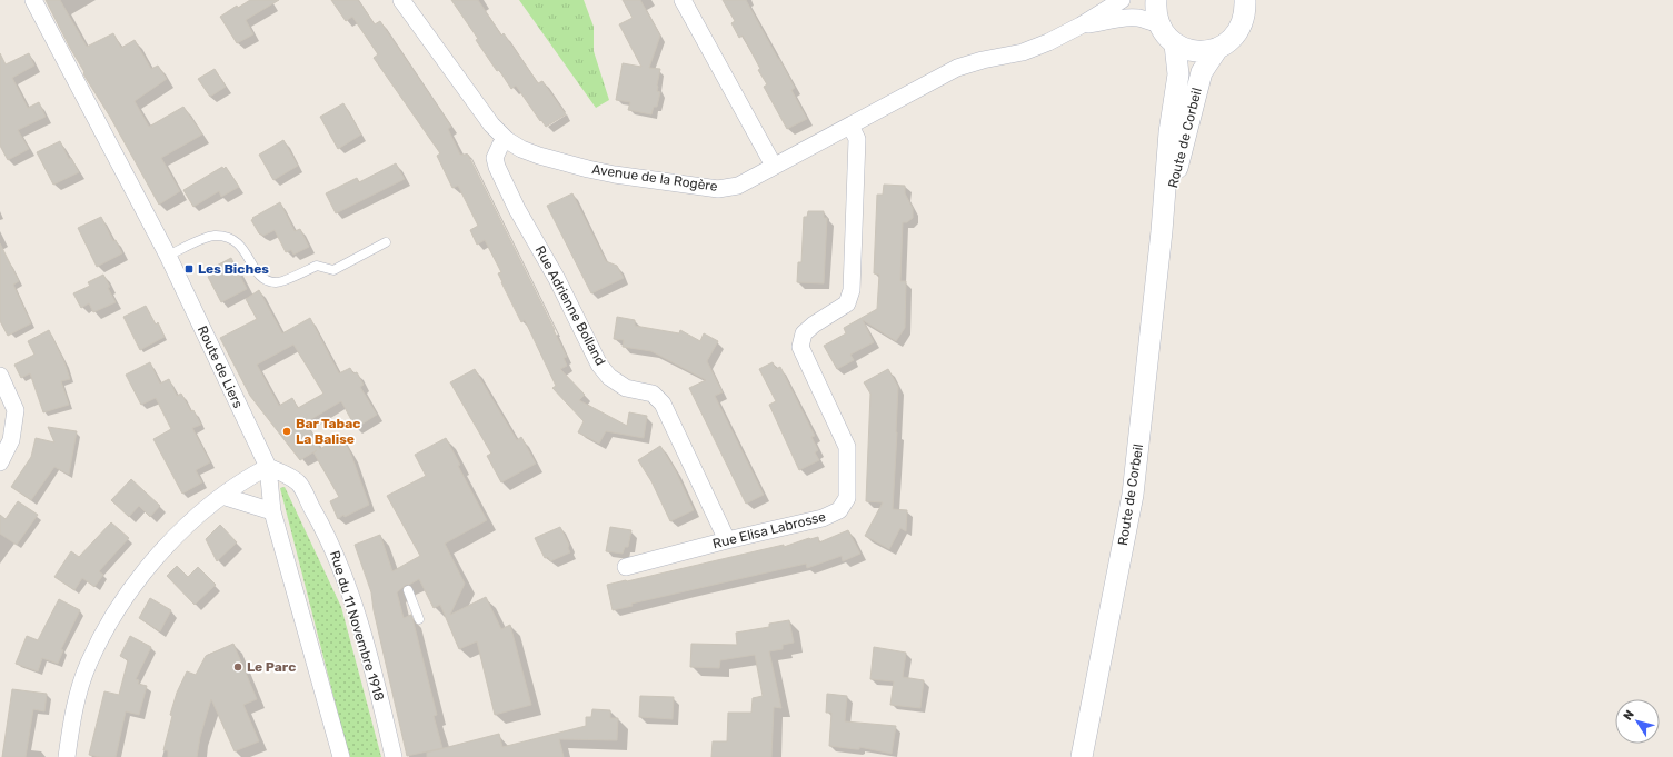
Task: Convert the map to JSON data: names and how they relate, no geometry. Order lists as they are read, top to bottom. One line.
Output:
{"streets":{"street":["Route de Corbeil","Avenue de la Rogère","Rue Adrienne Bolland","Route de Liers","Rue Elisa Labrosse","Rue du 11 Novembre 1918"]},"crossings":[["Avenue de la Rogère","Rue Adrienne Bolland"],["Avenue de la Rogère","Rue Elisa Labrosse"],["Rue Adrienne Bolland","Rue Elisa Labrosse"],["Route de Liers","Rue du 11 Novembre 1918"]],"places":{"transit":["Les Biches"],"other":["Bar Tabac La Balise","Le Parc"]},"north":"top left"}
